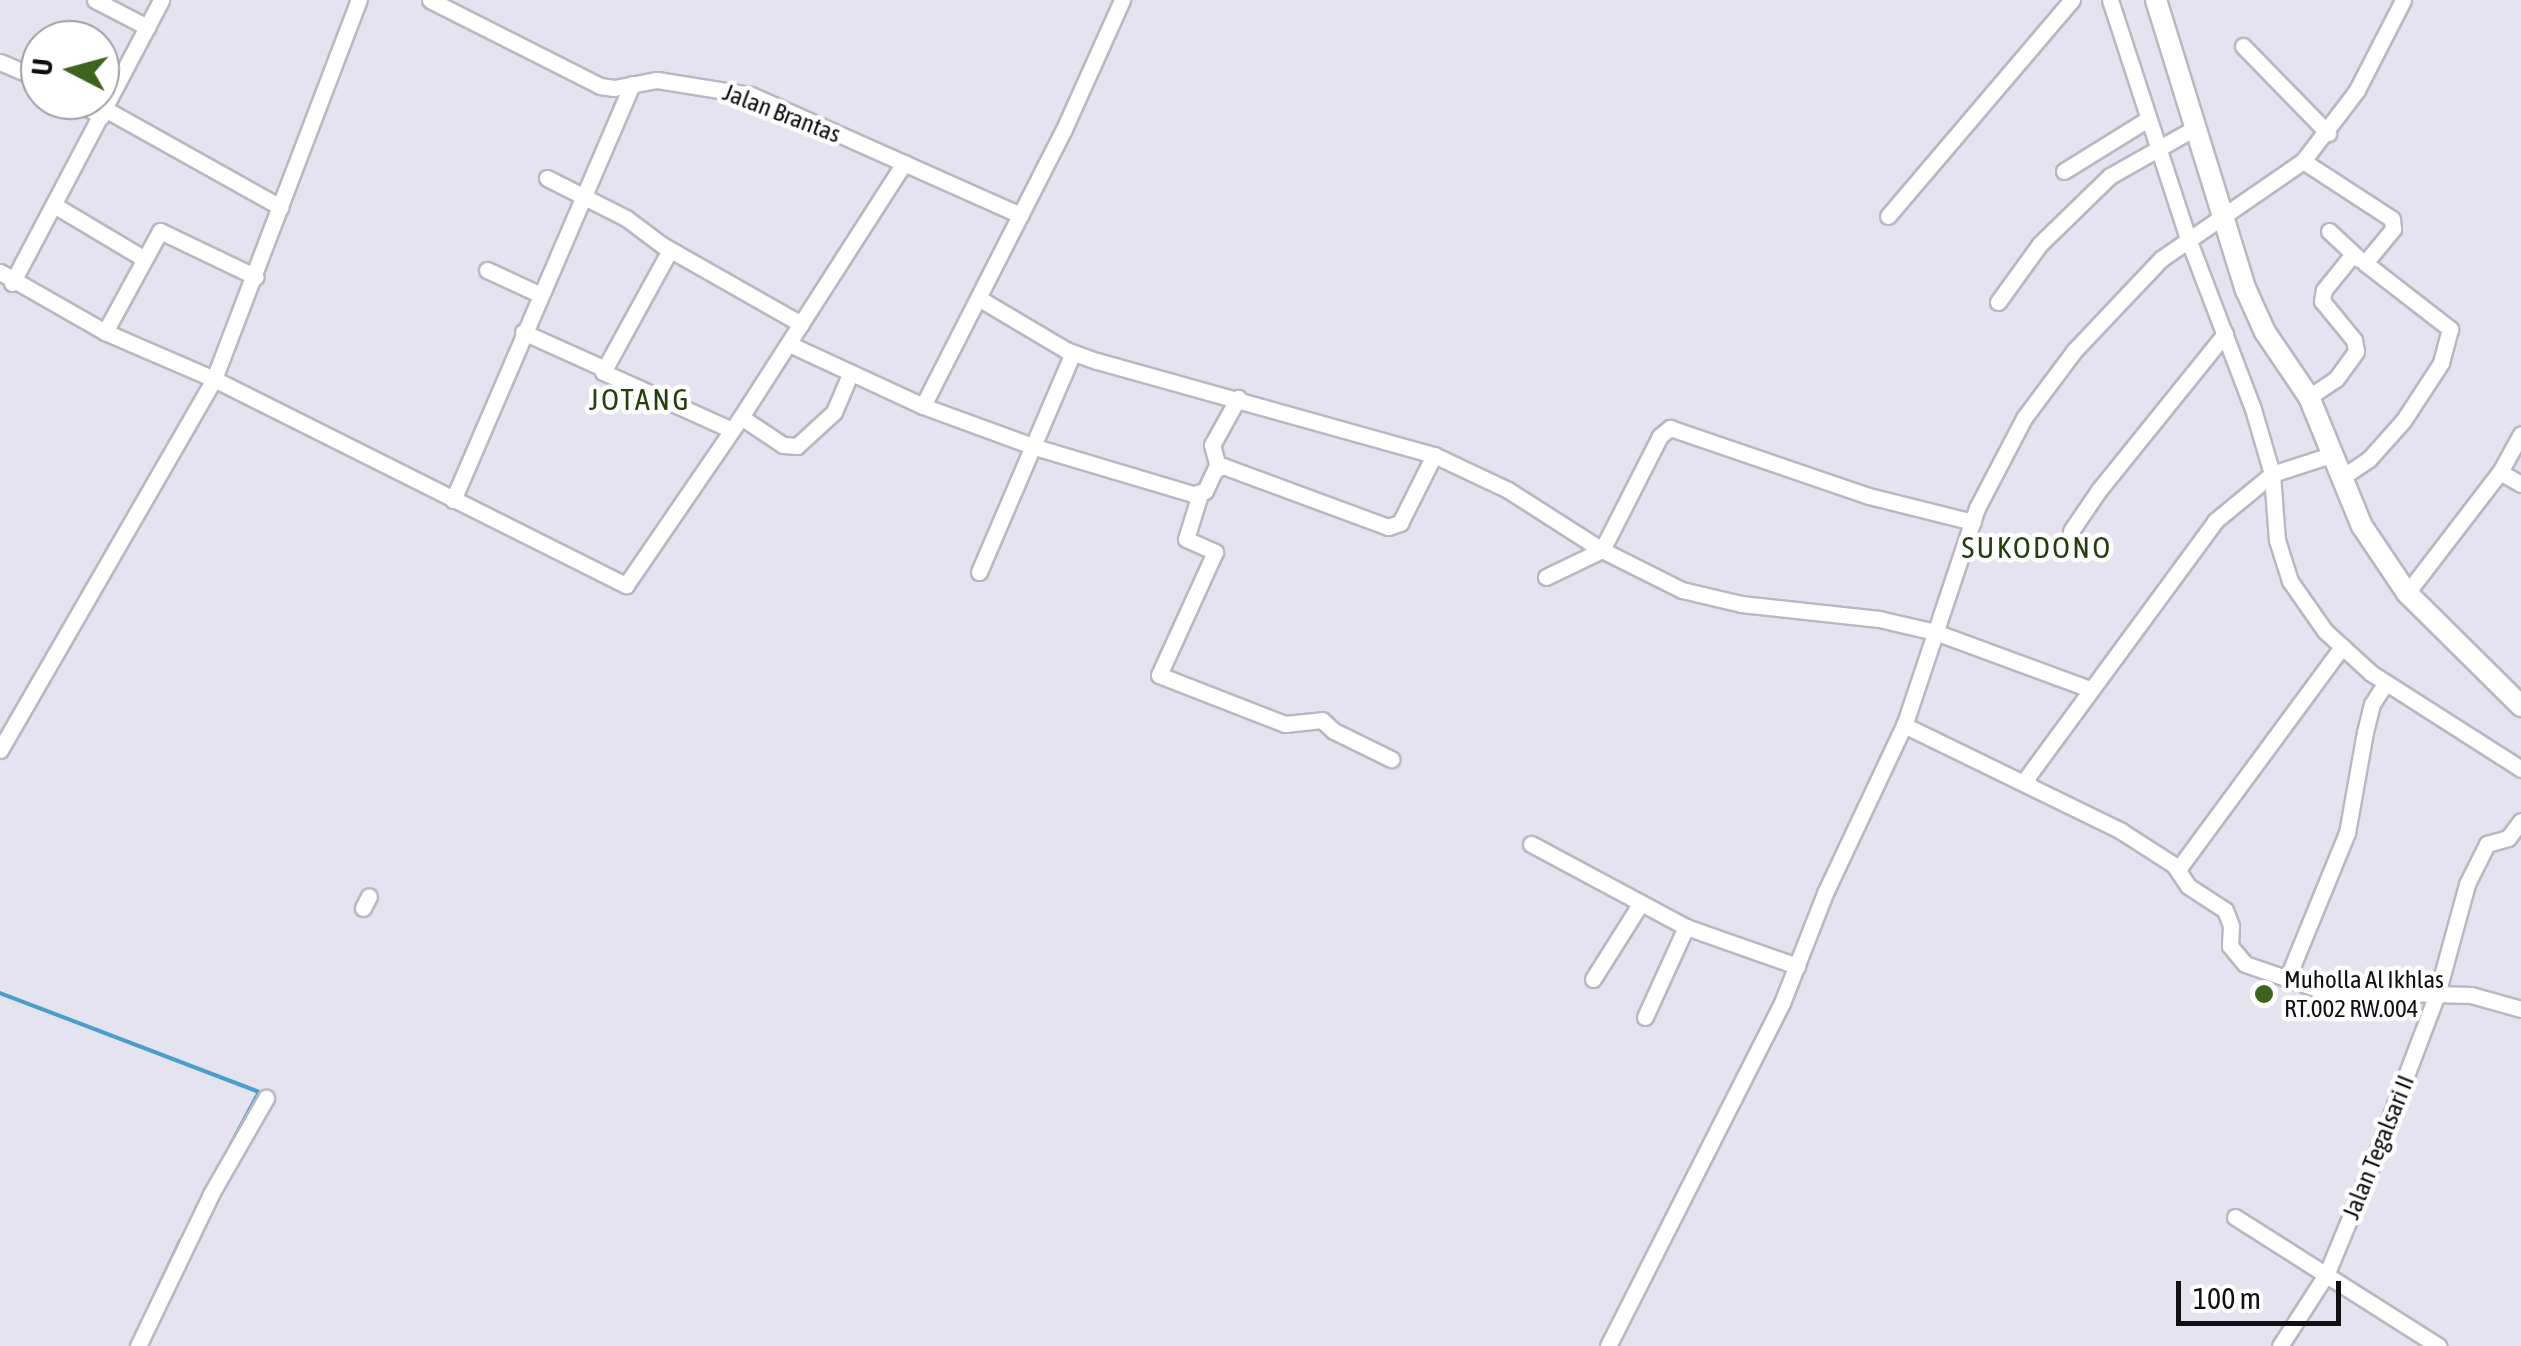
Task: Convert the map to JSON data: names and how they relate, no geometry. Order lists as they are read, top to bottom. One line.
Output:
{"streets":{"street":["Jalan Brantas","Jalan Tegalsari II"]},"districts":["JOTANG","SUKODONO"],"places":["Muholla Al Ikhlas RT.002 RW.004"],"scale_bar":"100 m","north":"left"}
